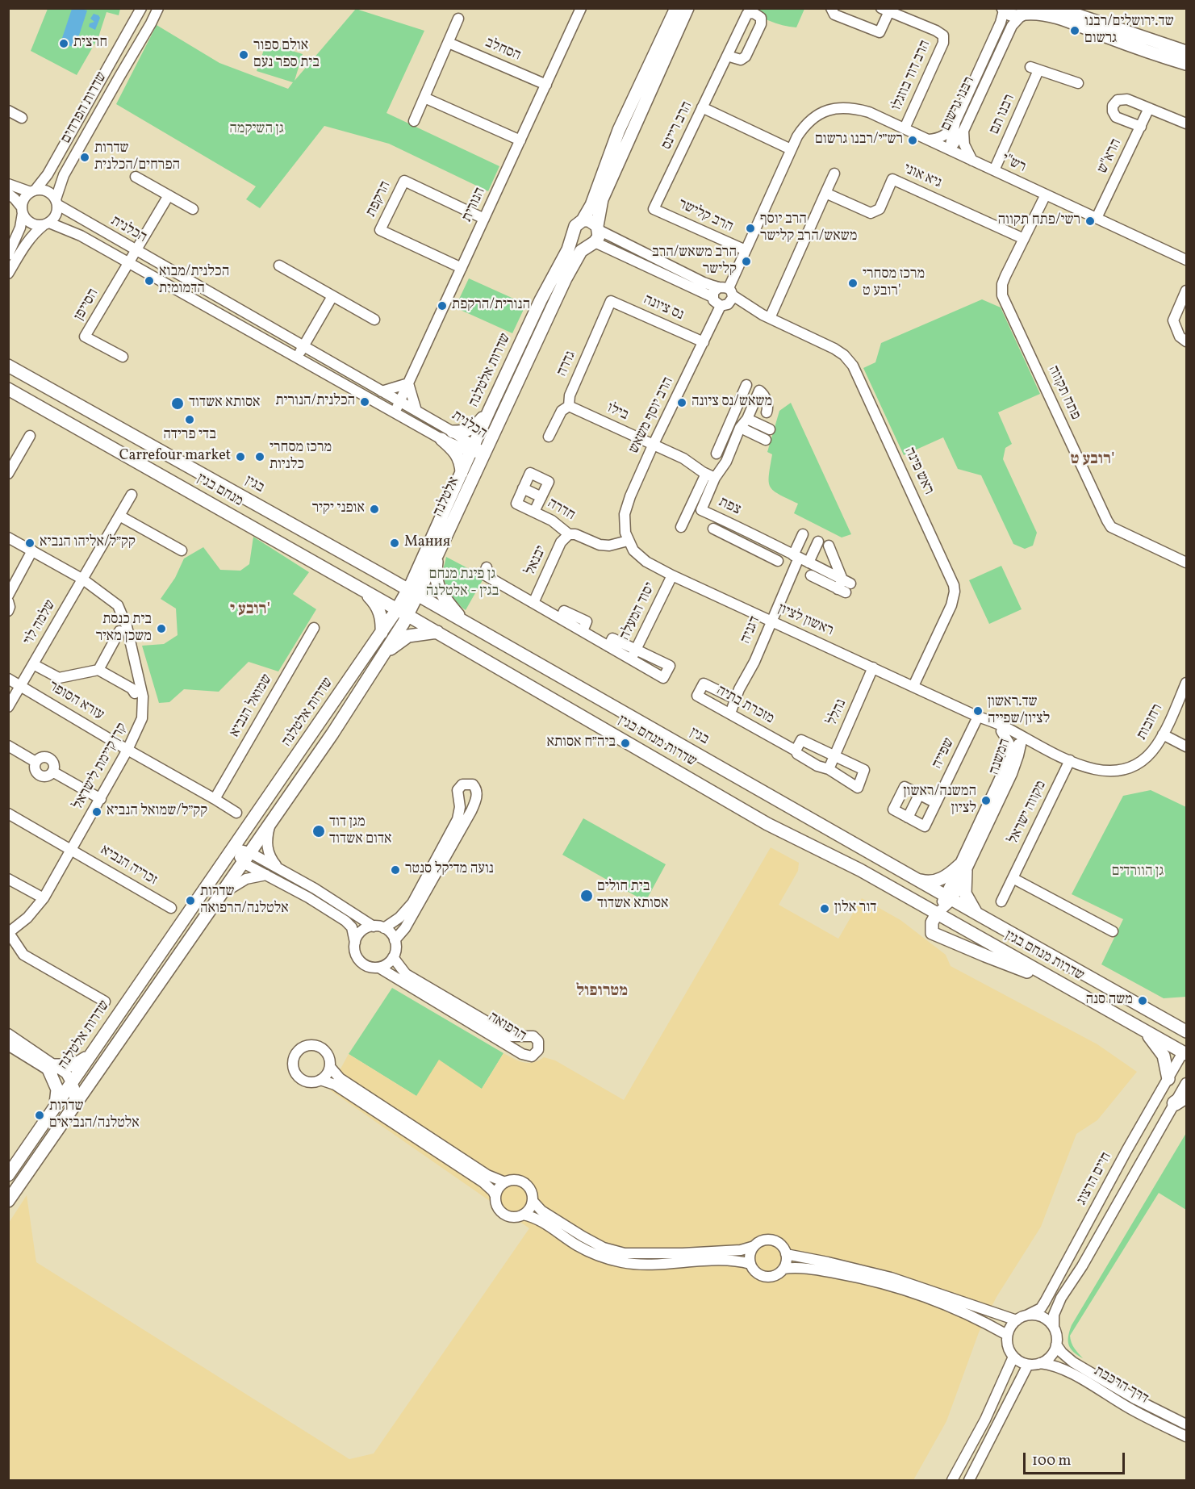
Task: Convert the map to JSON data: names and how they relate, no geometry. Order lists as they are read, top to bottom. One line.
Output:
{"streets":{"main road":["שדרות אלטלנה","בגין","מנחם בגין","אלטלנה","שדרות מנחם בגין"],"street":["הסחלב","הרב דוד בוזגלו","רבנו גרשום","שדרות הפרחים","רבנו תם","הרב ריינס","הרא\"ש","רש\"י","גיא אוני","הרקפת","הנורית","הרב קלישר","הכלנית","הסייפן","נס ציונה","גדרה","פתח תקווה","בילו","הרב יוסף משאש","ראש פינה","צפת","חדרה","יבנאל","יסוד המעלה","ראשון לציון","שלמה לוי","דגניה","עזרא הסופר","מזכרת בתיה","שמואל הנביא","נהלל","רחובות","שפייה","המשנה","קרן קיימת לישראל","מקווה ישראל","זכריה הנביא","הרפואה","חיים הרצוג","דרך הרכבת"]},"crossings":[["הסחלב","הנורית"],["הרב דוד בוזגלו","רש\"י"],["רבנו גרשום","רש\"י"],["שדרות הפרחים","הכלנית"],["רבנו תם","רש\"י"],["הרב ריינס","הרב קלישר"],["הרא\"ש","רש\"י"],["רש\"י","פתח תקווה"],["רש\"י","הרב יוסף משאש"],["גיא אוני","פתח תקווה"],["הרקפת","הנורית"],["הנורית","הכלנית"],["הרב קלישר","הרב יוסף משאש"],["הכלנית","הסייפן"],["הכלנית","שדרות אלטלנה"],["הכלנית","אלטלנה"],["נס ציונה","גדרה"],["נס ציונה","הרב יוסף משאש"],["גדרה","בילו"],["שדרות אלטלנה","ראש פינה"],["שדרות אלטלנה","בגין"],["שדרות אלטלנה","אלטלנה"],["שדרות אלטלנה","שדרות מנחם בגין"],["בילו","הרב יוסף משאש"],["בילו","צפת"],["הרב יוסף משאש","ראש פינה"],["הרב יוסף משאש","חדרה"],["הרב יוסף משאש","ראשון לציון"],["ראש פינה","ראשון לציון"],["בגין","שדרות מנחם בגין"],["מנחם בגין","שדרות מנחם בגין"],["צפת","דגניה"],["חדרה","יבנאל"],["חדרה","ראשון לציון"],["יסוד המעלה","ראשון לציון"],["ראשון לציון","דגניה"],["ראשון לציון","נהלל"],["ראשון לציון","רחובות"],["ראשון לציון","שפייה"],["ראשון לציון","המשנה"],["ראשון לציון","מקווה ישראל"],["שלמה לוי","עזרא הסופר"],["שלמה לוי","קרן קיימת לישראל"],["דגניה","מזכרת בתיה"],["עזרא הסופר","קרן קיימת לישראל"],["מזכרת בתיה","נהלל"],["שדרות מנחם בגין","המשנה"],["שדרות מנחם בגין","חיים הרצוג"],["קרן קיימת לישראל","זכריה הנביא"],["חיים הרצוג","דרך הרכבת"]],"districts":["רובע ט'","רובע י'","מטרופול"],"parks":["גן השיקמה","גן פינת מנחם בגין - אלטלנה","גן הוורדים"],"places":["שד.ירושלים/רבנו גרשום","חרצית","אולם ספור בית ספר נעם","רש״י/רבנו גרשום","שדרות הפרחים/הכלנית","רשי/פתח תקווה","הרב יוסף משאש/הרב קלישר","הרב משאש/הרב קלישר","הכלנית/מבוא הדמומית","מרכז מסחרי רובע ט'","הנורית/הרקפת","הכלנית/הנורית","משאש/נס ציונה","אסותא אשדוד","בדי פרידה","Carrefour market","מרכז מסחרי כלניות","אופני יקיר","קק״ל/אליהו הנביא","Мания","בית כנסת משכן מאיר","שד.ראשון לציון/שפייה","ביה״ח אסותא","המשנה/ראשון לציון","קק״ל/שמואל הנביא","מגן דוד אדום אשדוד","נועה מדיקל סנטר","בית חולים אסותא אשדוד","שדרות אלטלנה/הרפואה","דור אלון","משה סנה","שדרות אלטלנה/הנביאים"],"scale_bar":"100 m"}
